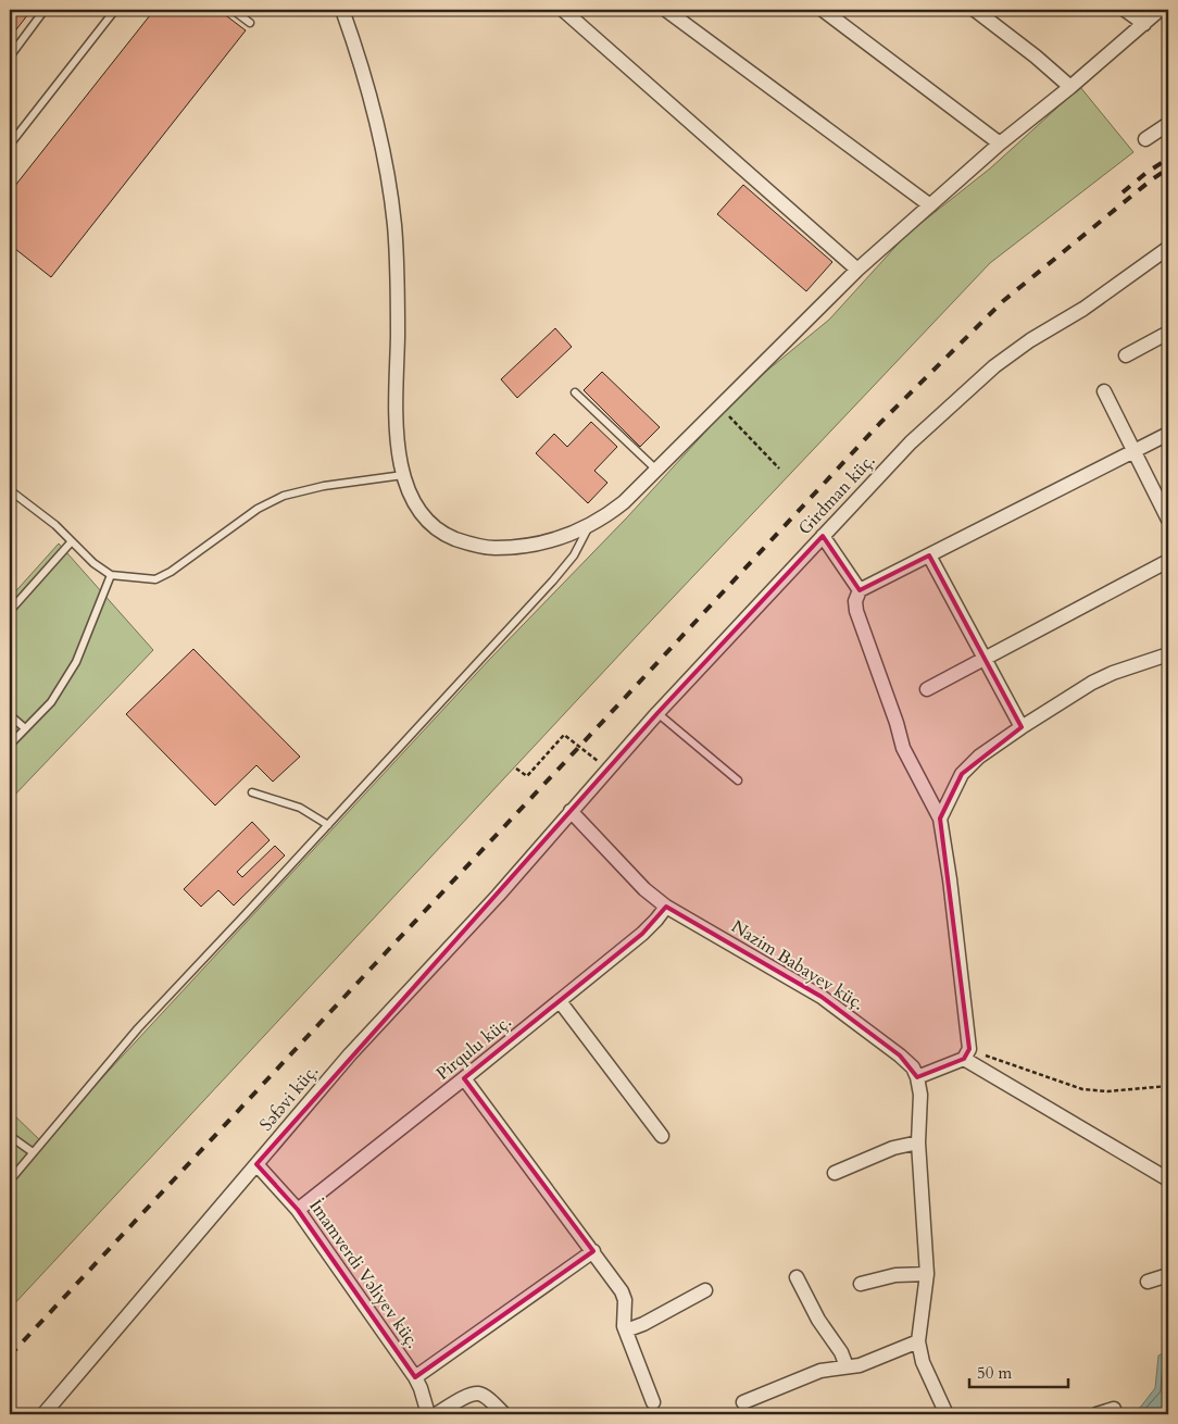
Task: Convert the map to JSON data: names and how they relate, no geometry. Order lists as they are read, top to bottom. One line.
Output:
{"streets":{"street":["Girdman küç.","Nazim Babayev küç.","Pirqulu küç.","Səfəvi küç.","İmamverdi Vəliyev küç."]},"crossings":[["Girdman küç.","Nazim Babayev küç."],["Girdman küç.","Səfəvi küç."],["Nazim Babayev küç.","Pirqulu küç."],["Nazim Babayev küç.","Səfəvi küç."],["Pirqulu küç.","İmamverdi Vəliyev küç."],["Səfəvi küç.","İmamverdi Vəliyev küç."]],"scale_bar":"50 m"}
